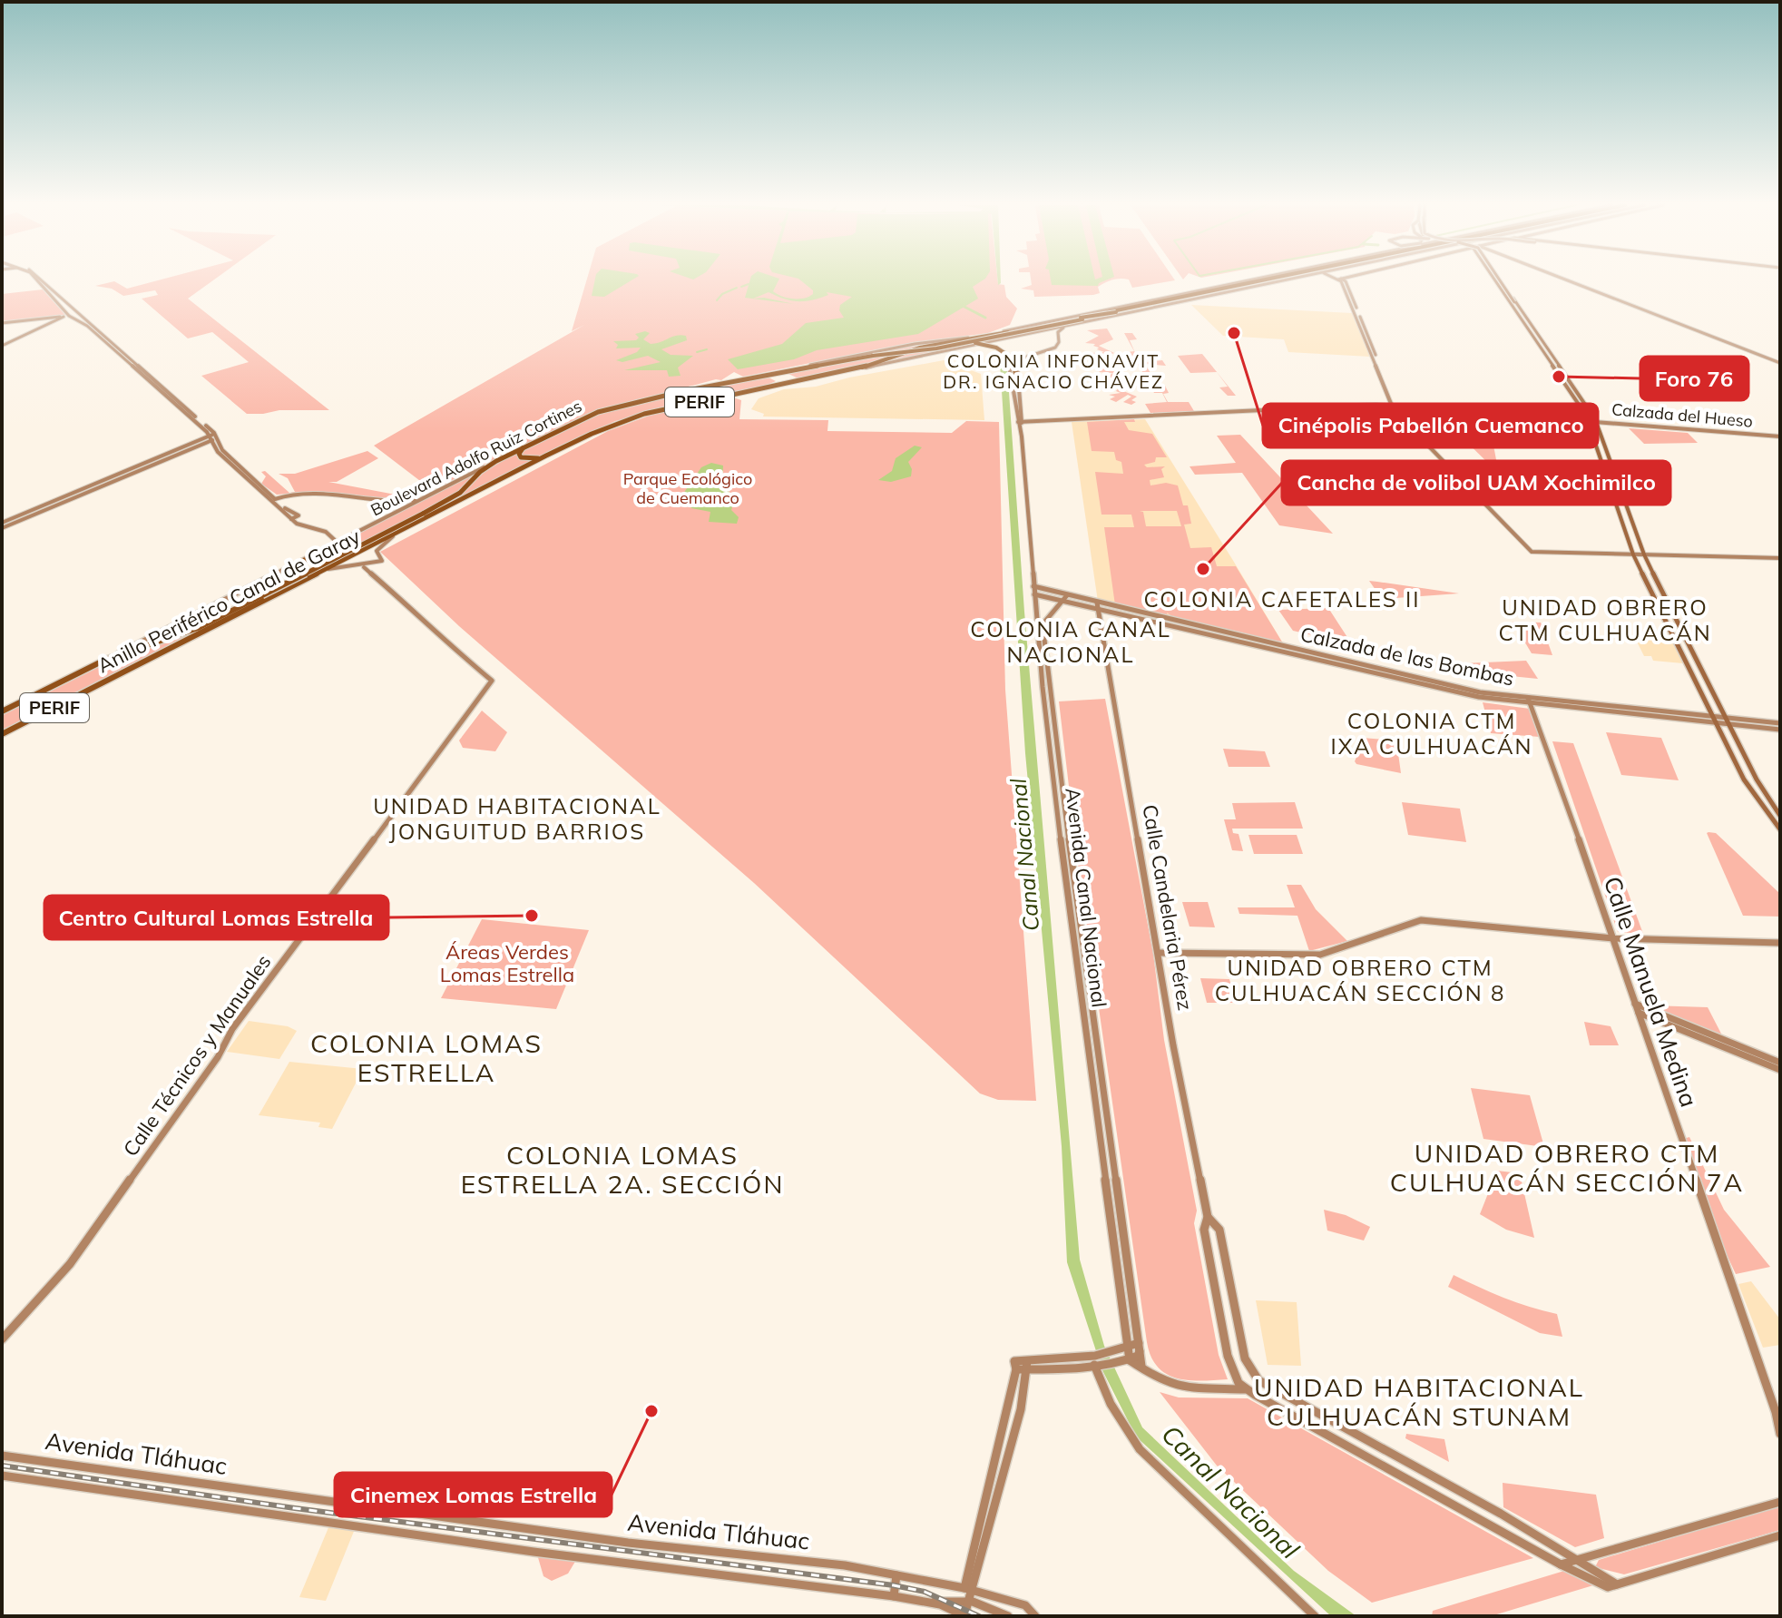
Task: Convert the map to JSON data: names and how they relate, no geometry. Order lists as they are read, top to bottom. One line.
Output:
{"streets":{"highway":["PERIF","Boulevard Adolfo Ruiz Cortines","Anillo Periférico Canal de Garay"],"main road":["Calzada del Hueso","Calzada de las Bombas","Avenida Canal Nacional","Calle Candelaria Pérez","Calle Manuela Medina","Calle Técnicos y Manuales","Avenida Tláhuac"]},"crossings":[["Calzada del Hueso","Avenida Canal Nacional"],["Boulevard Adolfo Ruiz Cortines","Anillo Periférico Canal de Garay"],["Boulevard Adolfo Ruiz Cortines","Avenida Canal Nacional"],["Calzada de las Bombas","Avenida Canal Nacional"],["Calzada de las Bombas","Calle Candelaria Pérez"],["Calzada de las Bombas","Calle Manuela Medina"]],"districts":["COLONIA INFONAVIT DR. IGNACIO CHÁVEZ","COLONIA CAFETALES II","UNIDAD OBRERO CTM CULHUACÁN","COLONIA CANAL NACIONAL","COLONIA CTM IXA CULHUACÁN","UNIDAD HABITACIONAL JONGUITUD BARRIOS","UNIDAD OBRERO CTM CULHUACÁN SECCIÓN 8","COLONIA LOMAS ESTRELLA","UNIDAD OBRERO CTM CULHUACÁN SECCIÓN 7A","COLONIA LOMAS ESTRELLA 2A. SECCIÓN","UNIDAD HABITACIONAL CULHUACÁN STUNAM"],"water":["Canal Nacional"],"parks":["Parque Ecológico de Cuemanco","Áreas Verdes Lomas Estrella"],"places":["Cinépolis Pabellón Cuemanco","Foro 76","Cancha de volibol UAM Xochimilco","Centro Cultural Lomas Estrella","Cinemex Lomas Estrella"]}
